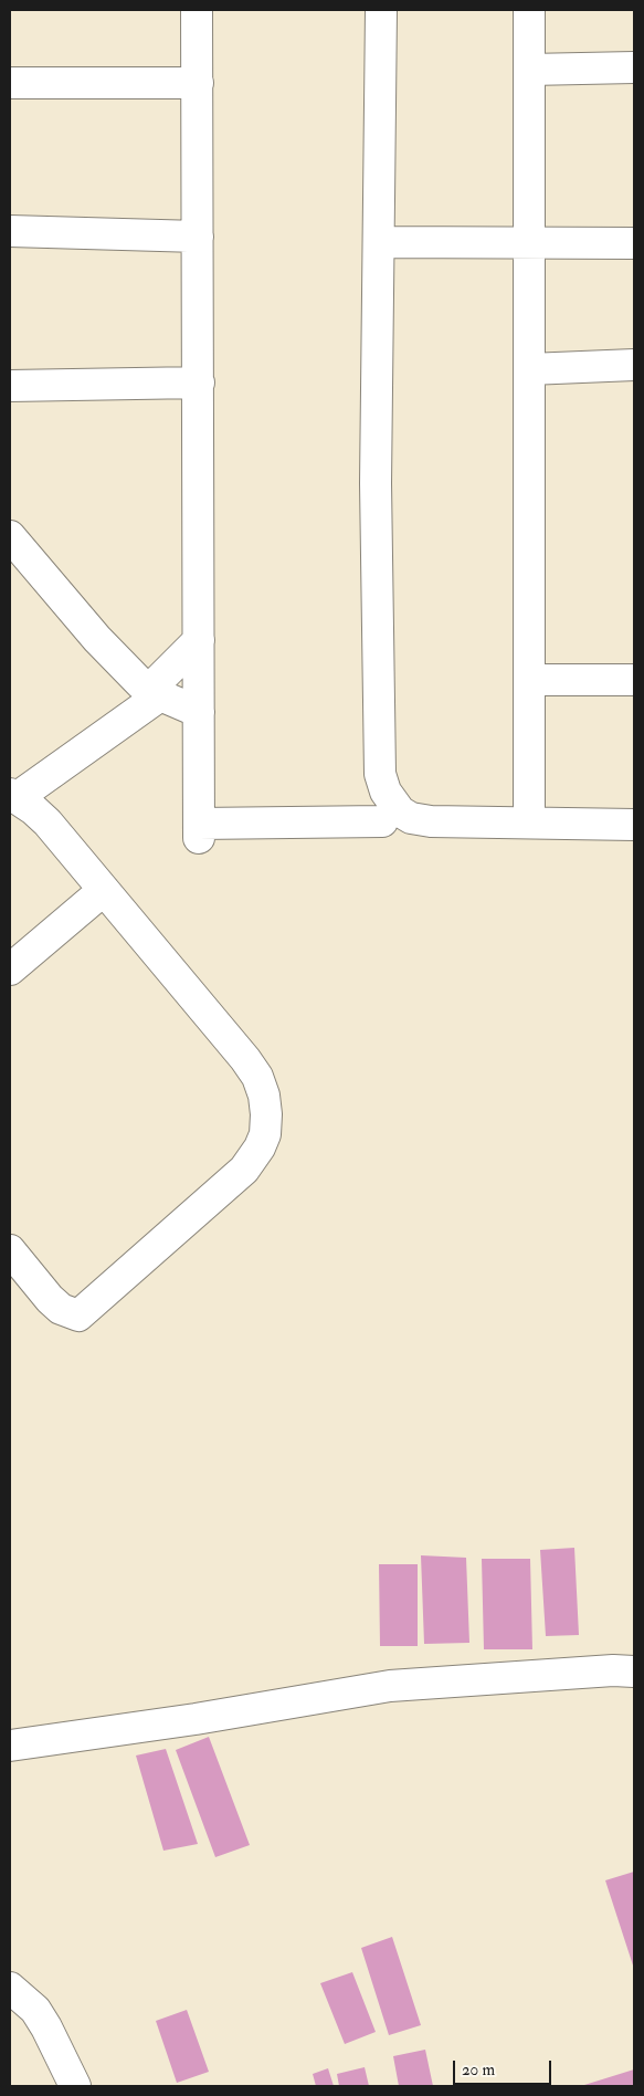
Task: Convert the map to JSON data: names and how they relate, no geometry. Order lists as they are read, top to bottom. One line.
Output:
{"scale_bar":"20 m"}
